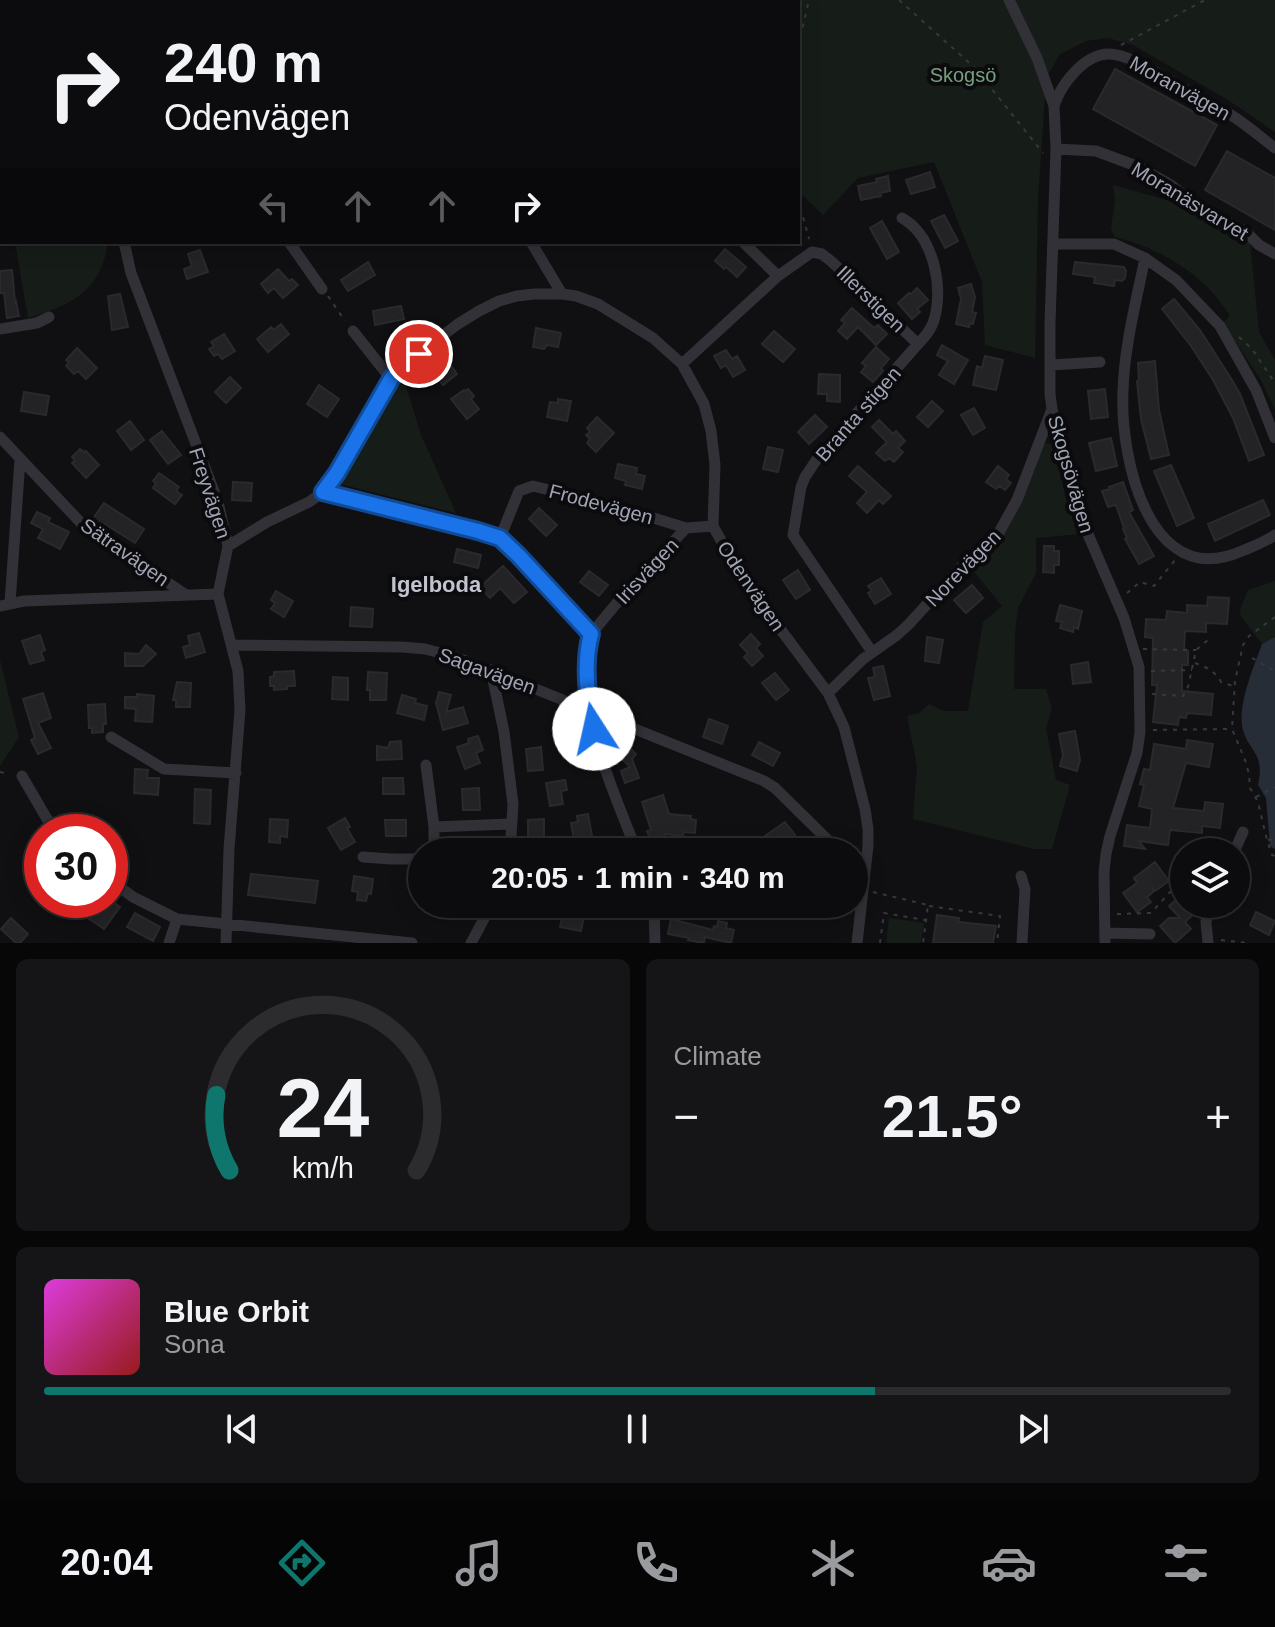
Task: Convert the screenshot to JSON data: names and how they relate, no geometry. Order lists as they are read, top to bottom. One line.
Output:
{"streets":{"street":["Moranvägen","Moranäsvarvet","Illerstigen","Branta stigen","Skogsövägen","Freyvägen","Frodevägen","Sätravägen","Norevägen","Irisvägen","Odenvägen","Sagavägen"]},"crossings":[["Moranvägen","Skogsövägen"],["Moranäsvarvet","Skogsövägen"],["Illerstigen","Branta stigen"],["Branta stigen","Norevägen"],["Skogsövägen","Norevägen"],["Freyvägen","Odenvägen"],["Freyvägen","Sagavägen"],["Frodevägen","Irisvägen"],["Norevägen","Odenvägen"],["Irisvägen","Odenvägen"]],"districts":["Igelboda"],"parks":["Skogsö"],"page":{"turn":["240 m","Odenvägen"],"limit":"30","trip":"20:05 · 1 min · 340 m","tile":"Climate","heat":["−","21.5°","+"],"song":["Blue Orbit","Sona"],"tabs":"20:04","gauge":["24","km/h"]}}
